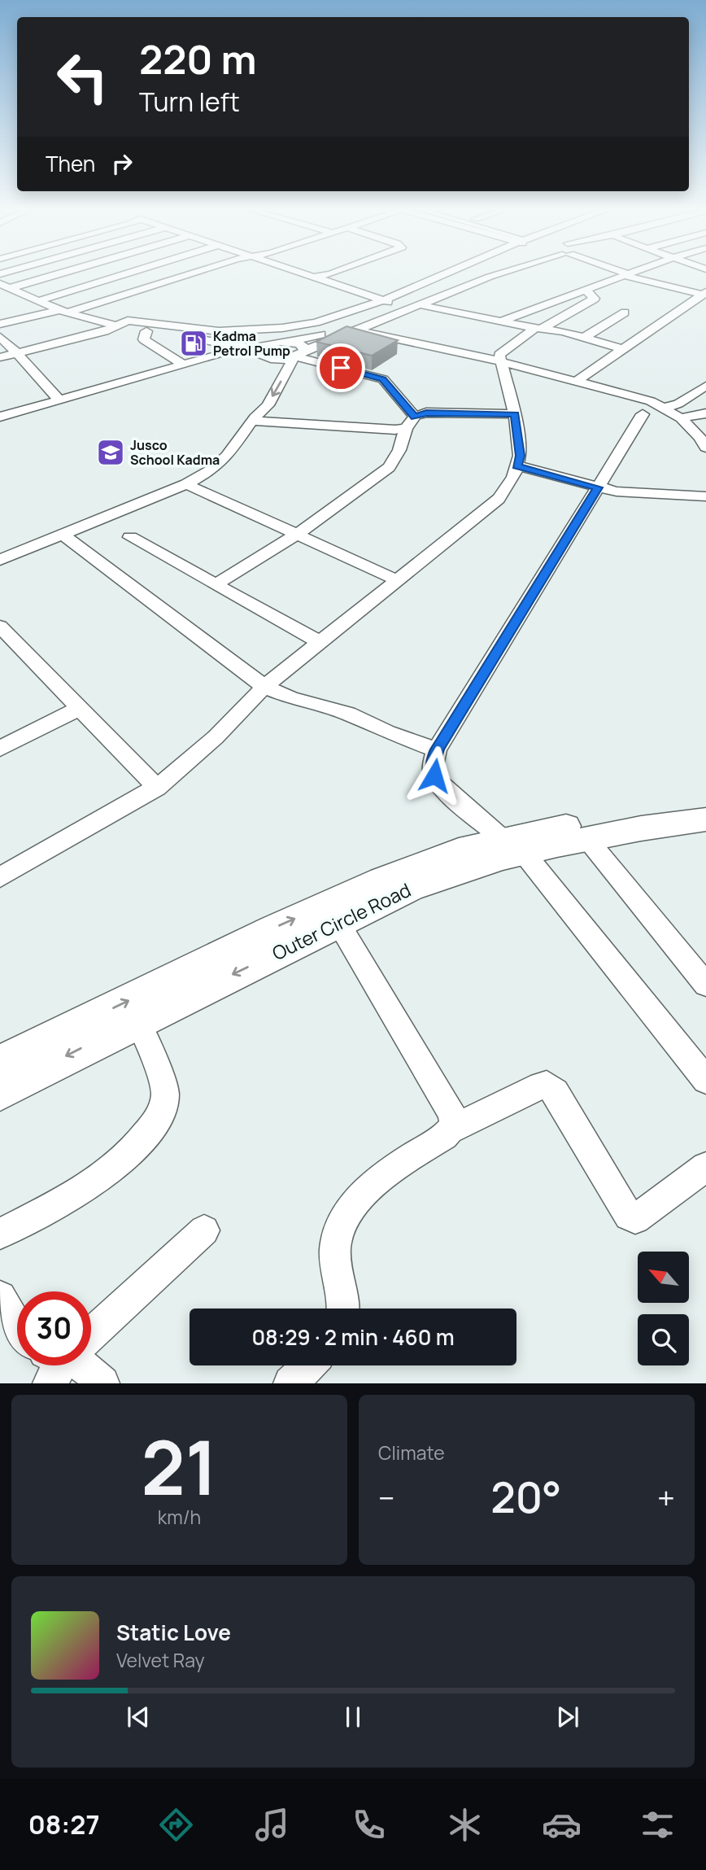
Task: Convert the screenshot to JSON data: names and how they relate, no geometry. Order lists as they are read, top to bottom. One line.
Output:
{"streets":{"main road":["Outer Circle Road"]},"places":{"fuel station":["Kadma Petrol Pump"],"school or university":["Jusco School Kadma"]},"north":"top left","page":{"turn":["220 m","Turn left"],"then":"Then","limit":"30","trip":"08:29 · 2 min · 460 m","tile":[["21","km/h"],"Climate"],"heat":["−","20°","+"],"song":["Static Love","Velvet Ray"],"tabs":"08:27"}}
